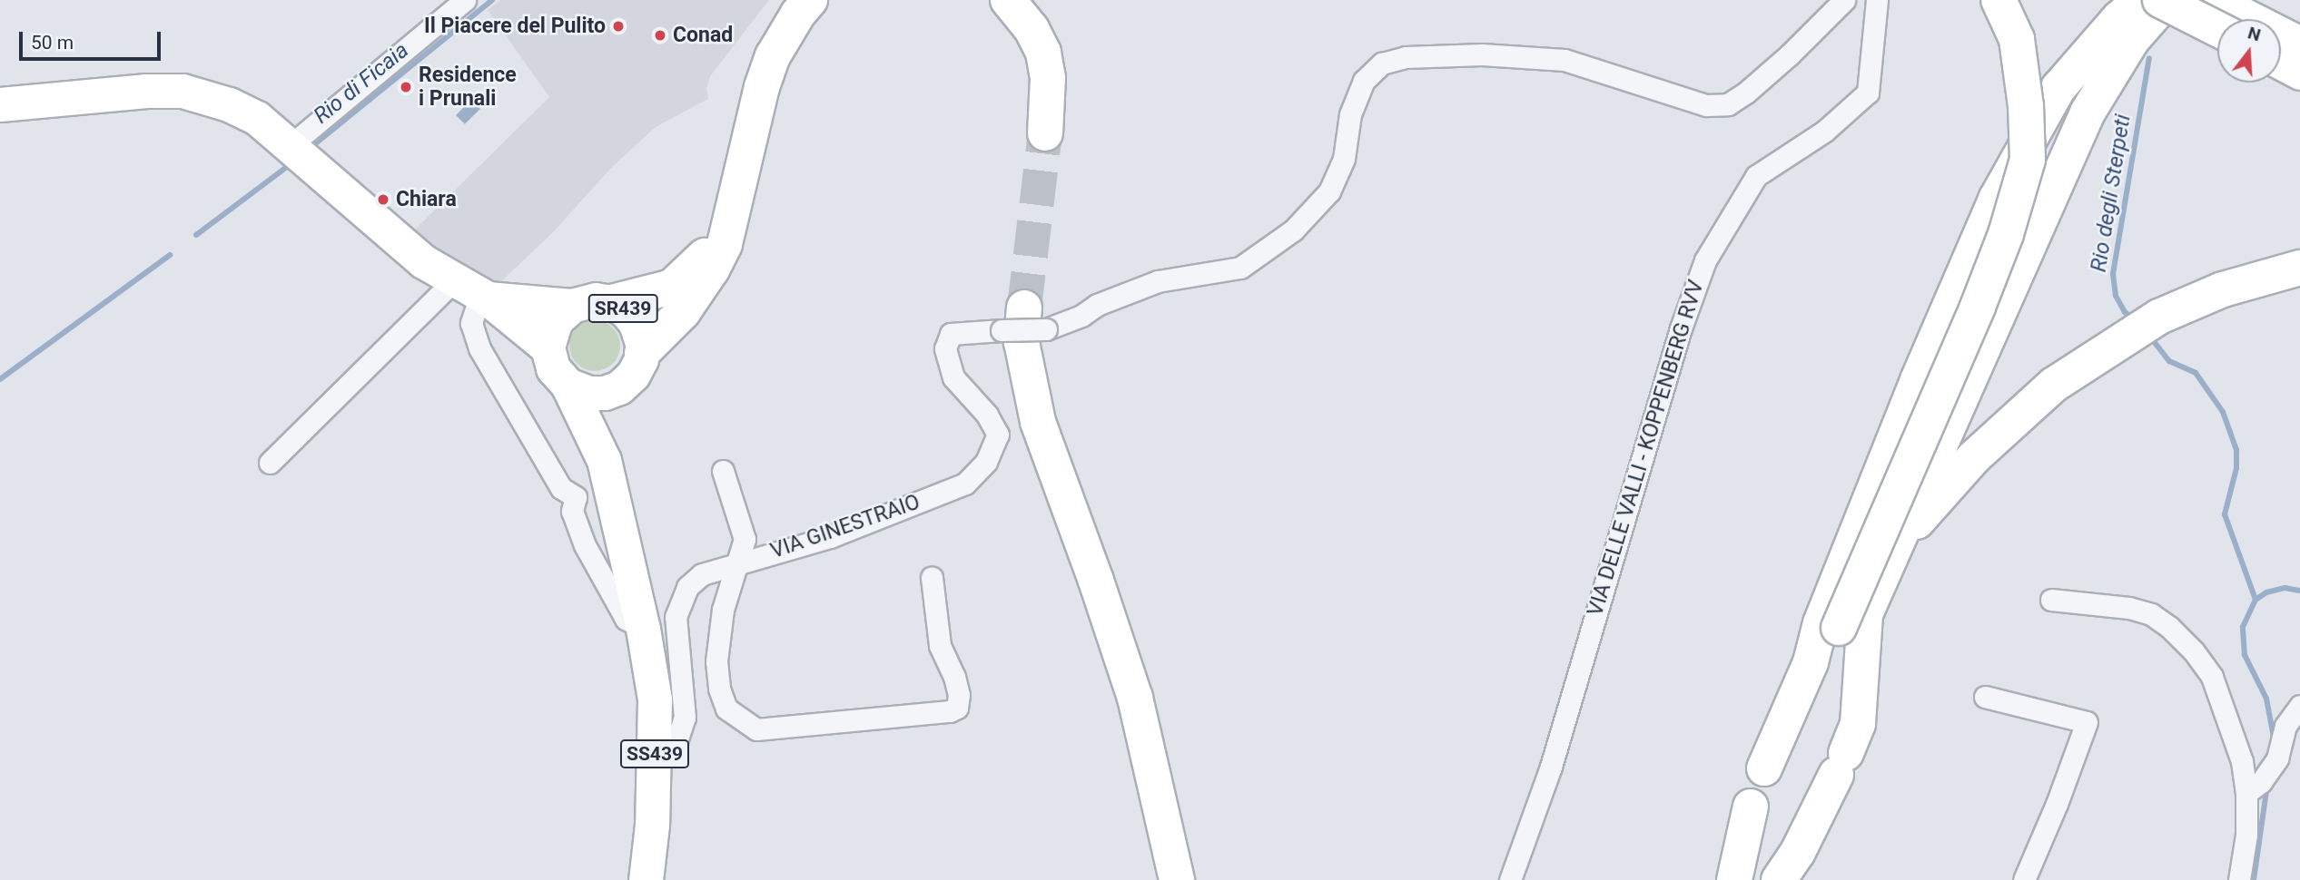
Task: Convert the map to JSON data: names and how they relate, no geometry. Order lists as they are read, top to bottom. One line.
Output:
{"streets":{"main road":["SR439","SS439"],"street":["VIA DELLE VALLI - KOPPENBERG RVV","VIA GINESTRAIO"]},"crossings":[["SR439","SS439"],["VIA GINESTRAIO","SS439"]],"water":["Rio di Ficaia","Rio degli Sterpeti"],"places":["Il Piacere del Pulito","Conad","Residence i Prunali","Chiara"],"scale_bar":"50 m","north":"top"}
